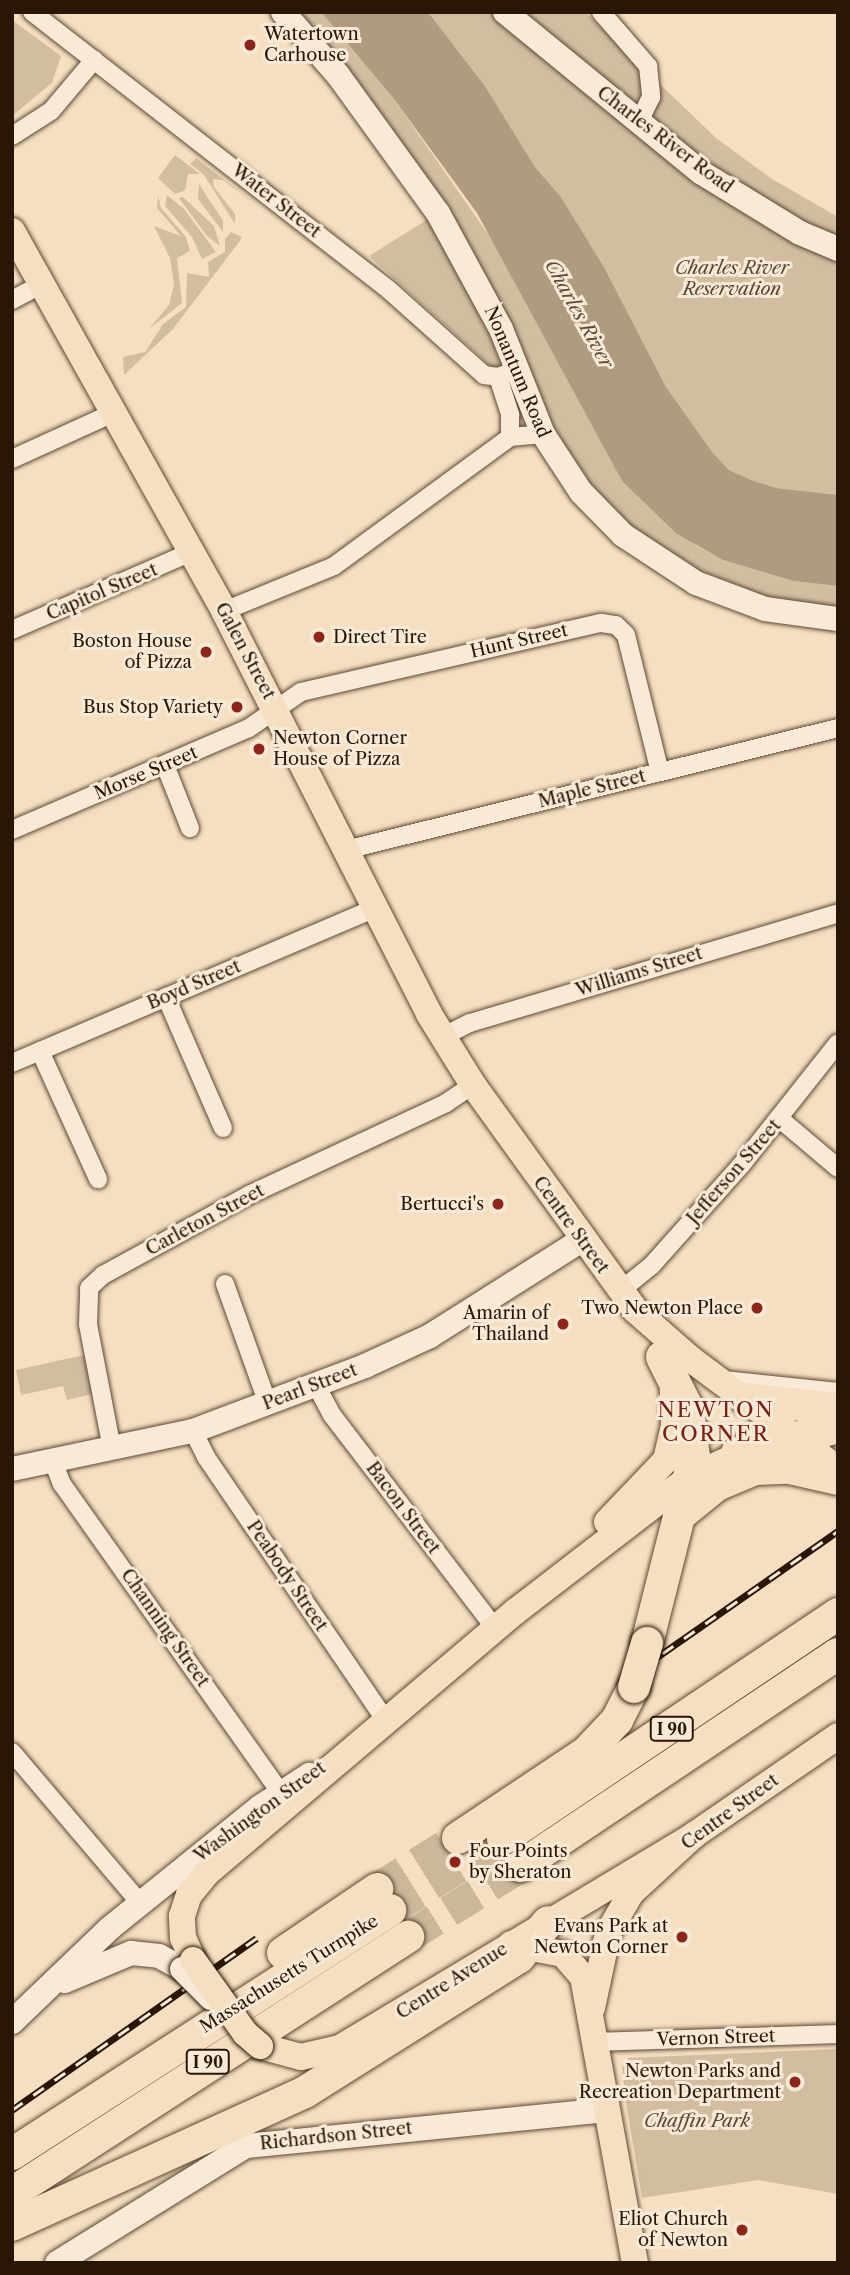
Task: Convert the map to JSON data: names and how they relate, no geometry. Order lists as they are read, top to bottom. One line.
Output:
{"streets":{"highway":["I 90","Massachusetts Turnpike"],"main road":["Charles River Road","Nonantum Road","Galen Street","Centre Street","Pearl Street","Washington Street","Centre Avenue","Richardson Street"],"street":["Water Street","Capitol Street","Hunt Street","Morse Street","Maple Street","Williams Street","Boyd Street","Jefferson Street","Carleton Street","Bacon Street","Peabody Street","Channing Street","Vernon Street"]},"crossings":[["Water Street","Nonantum Road"],["Capitol Street","Galen Street"],["Hunt Street","Galen Street"],["Hunt Street","Morse Street"],["Hunt Street","Maple Street"],["Galen Street","Morse Street"],["Galen Street","Maple Street"],["Galen Street","Williams Street"],["Galen Street","Boyd Street"],["Galen Street","Carleton Street"],["Galen Street","Centre Street"],["Jefferson Street","Centre Street"],["Jefferson Street","Washington Street"],["Carleton Street","Centre Street"],["Carleton Street","Pearl Street"],["Centre Street","Pearl Street"],["Centre Street","Washington Street"],["Centre Street","Centre Avenue"],["Centre Street","Vernon Street"],["Centre Street","Richardson Street"],["Pearl Street","Bacon Street"],["Pearl Street","Peabody Street"],["Pearl Street","Channing Street"],["Bacon Street","Washington Street"],["Peabody Street","Washington Street"],["Channing Street","Washington Street"],["Washington Street","Centre Avenue"]],"districts":["NEWTON CORNER"],"water":["Charles River"],"parks":["Charles River Reservation","Chaffin Park"],"places":["Watertown Carhouse","Direct Tire","Boston House of Pizza","Bus Stop Variety","Newton Corner House of Pizza","Bertucci's","Two Newton Place","Amarin of Thailand","Four Points by Sheraton","Evans Park at Newton Corner","Newton Parks and Recreation Department","Eliot Church of Newton"]}
